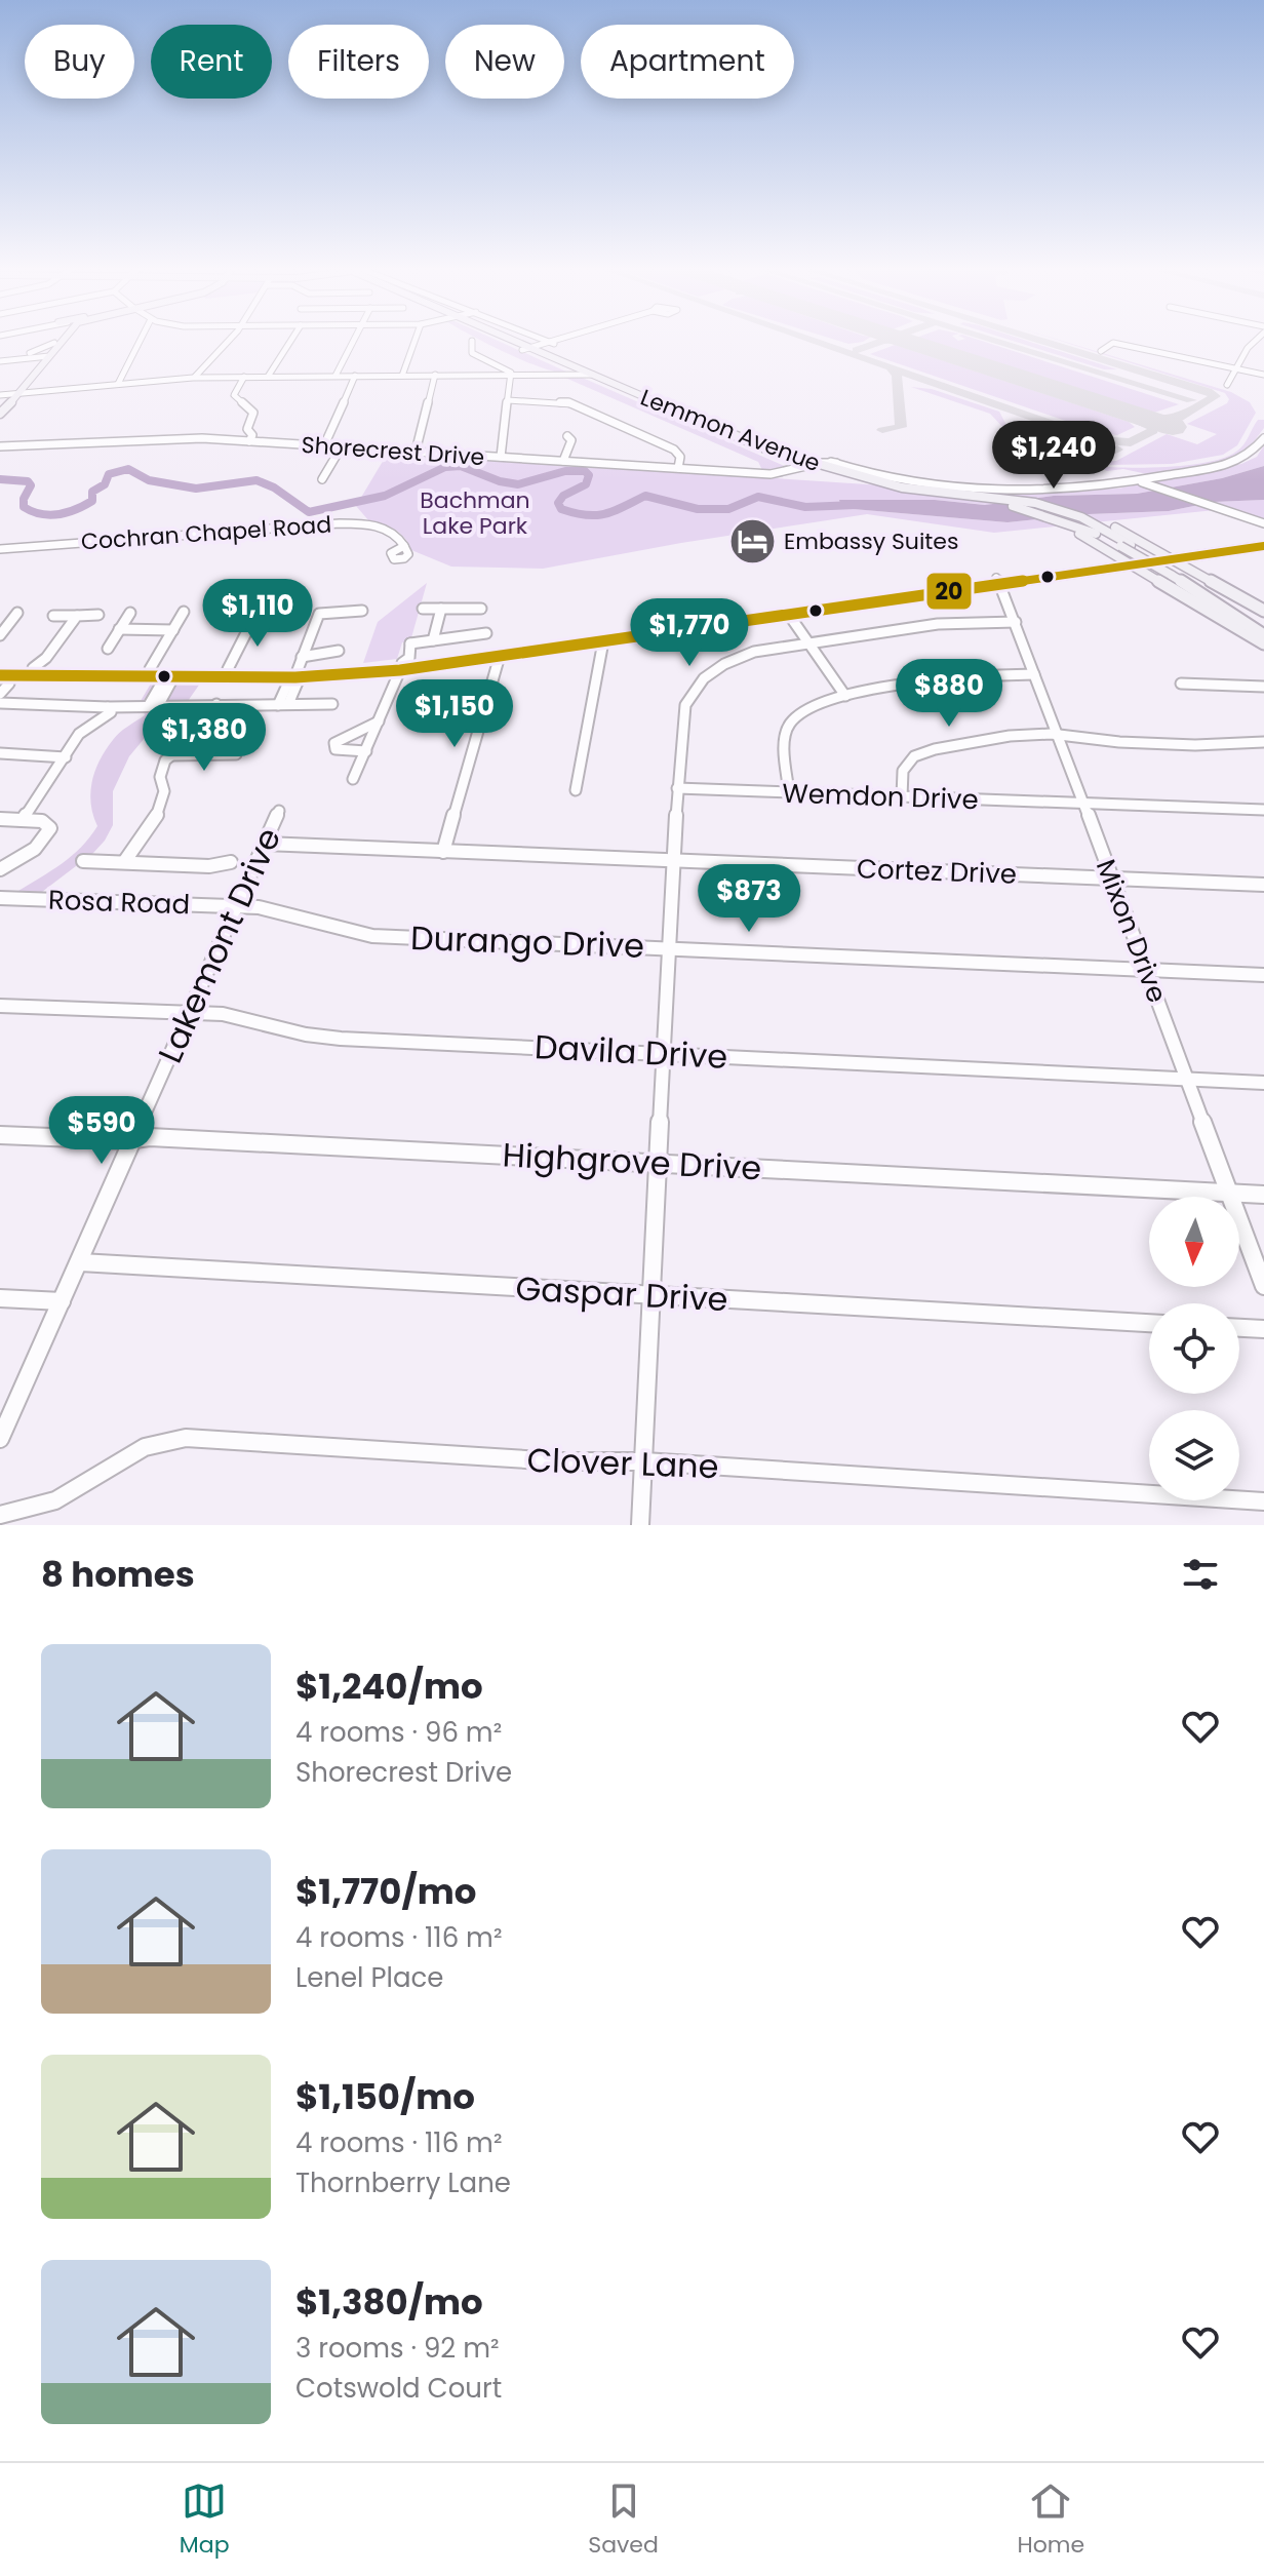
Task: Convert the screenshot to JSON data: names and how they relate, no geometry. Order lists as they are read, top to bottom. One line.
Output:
{"streets":{"main road":["Lemmon Avenue"],"street":["Shorecrest Drive","Cochran Chapel Road","Wemdon Drive","Cortez Drive","Rosa Road","Mixon Drive","Durango Drive","Lakemont Drive","Davila Drive","Highgrove Drive","Gaspar Drive","Clover Lane"]},"crossings":[["Lemmon Avenue","Shorecrest Drive"],["Wemdon Drive","Mixon Drive"],["Cortez Drive","Mixon Drive"],["Cortez Drive","Lakemont Drive"],["Rosa Road","Durango Drive"],["Rosa Road","Lakemont Drive"],["Mixon Drive","Durango Drive"],["Mixon Drive","Davila Drive"],["Mixon Drive","Highgrove Drive"],["Durango Drive","Lakemont Drive"],["Lakemont Drive","Davila Drive"],["Lakemont Drive","Highgrove Drive"],["Lakemont Drive","Gaspar Drive"]],"parks":["Bachman Lake Park"],"places":{"hotel":["Embassy Suites"]},"lines":["transit line 20"],"north":"bottom","page":{"chip":["Buy","Rent","Filters","New","Apartment"],"price":["$1,240","$1,110","$1,770","$880","$1,150","$1,380","$873","$590"],"heading":"8 homes","list":[{"name":"$1,240/mo","note":"4 rooms · 96 m² · Shorecrest Drive"},{"name":"$1,770/mo","note":"4 rooms · 116 m² · Lenel Place"},{"name":"$1,150/mo","note":"4 rooms · 116 m² · Thornberry Lane"},{"name":"$1,380/mo","note":"3 rooms · 92 m² · Cotswold Court"}],"tabs":["Map","Saved","Home"]}}
